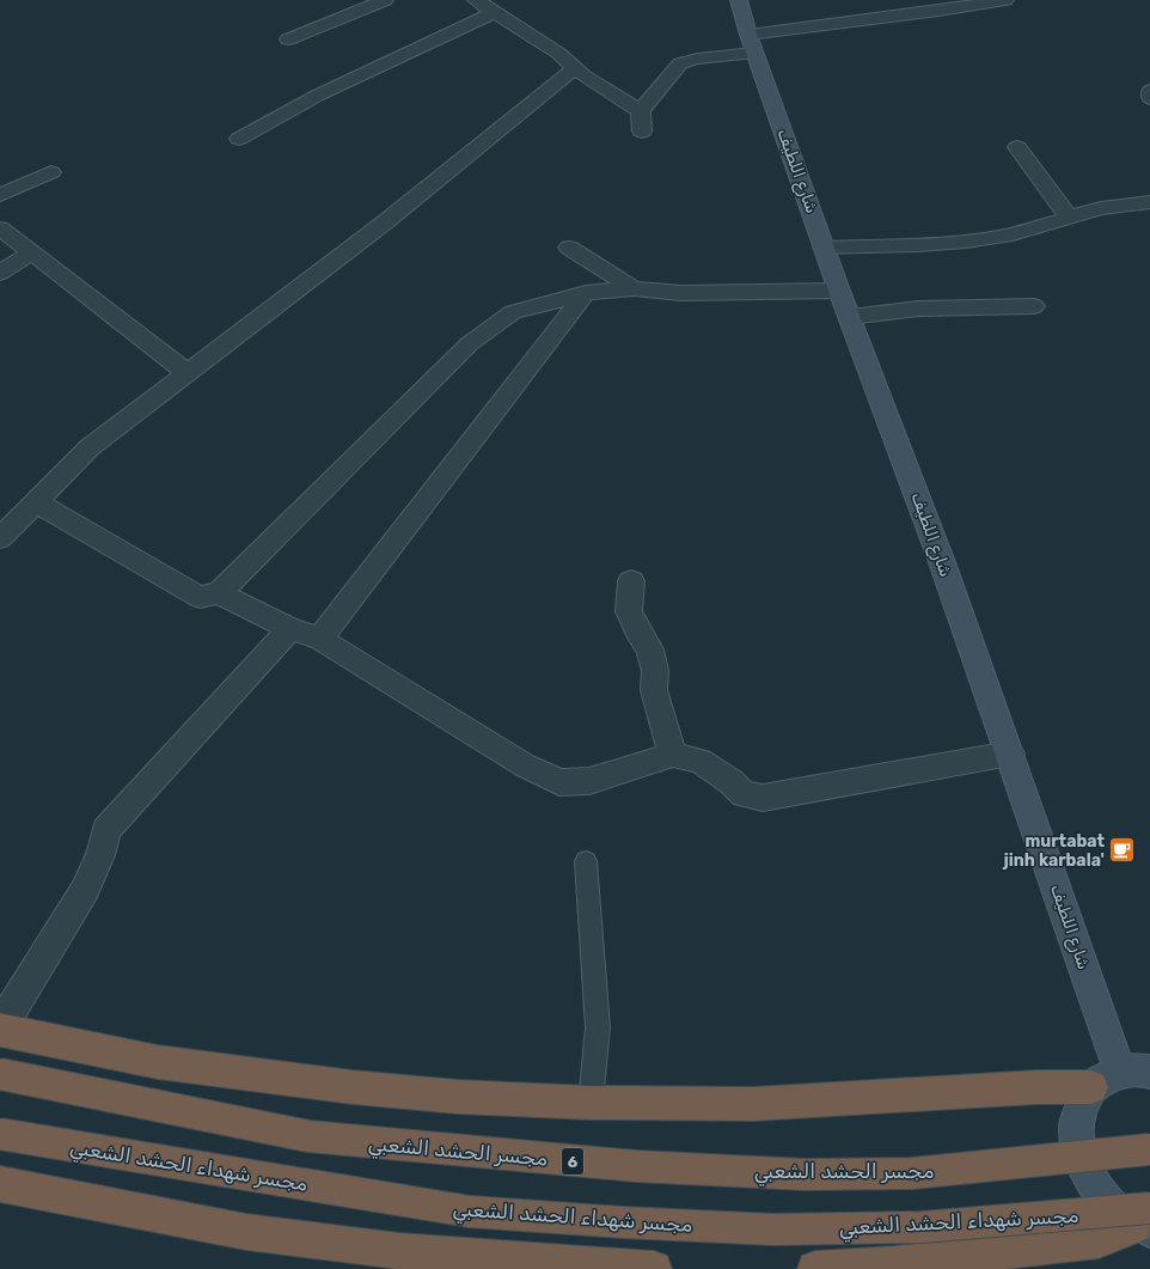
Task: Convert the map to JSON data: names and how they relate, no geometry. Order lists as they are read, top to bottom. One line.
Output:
{"streets":{"highway":["مجسر الحشد الشعبي","6","مجسر شهداء الحشد الشعبي"],"street":["شارع اللطيف"]},"places":{"cafe":["murtabat jinh karbala'"]}}
